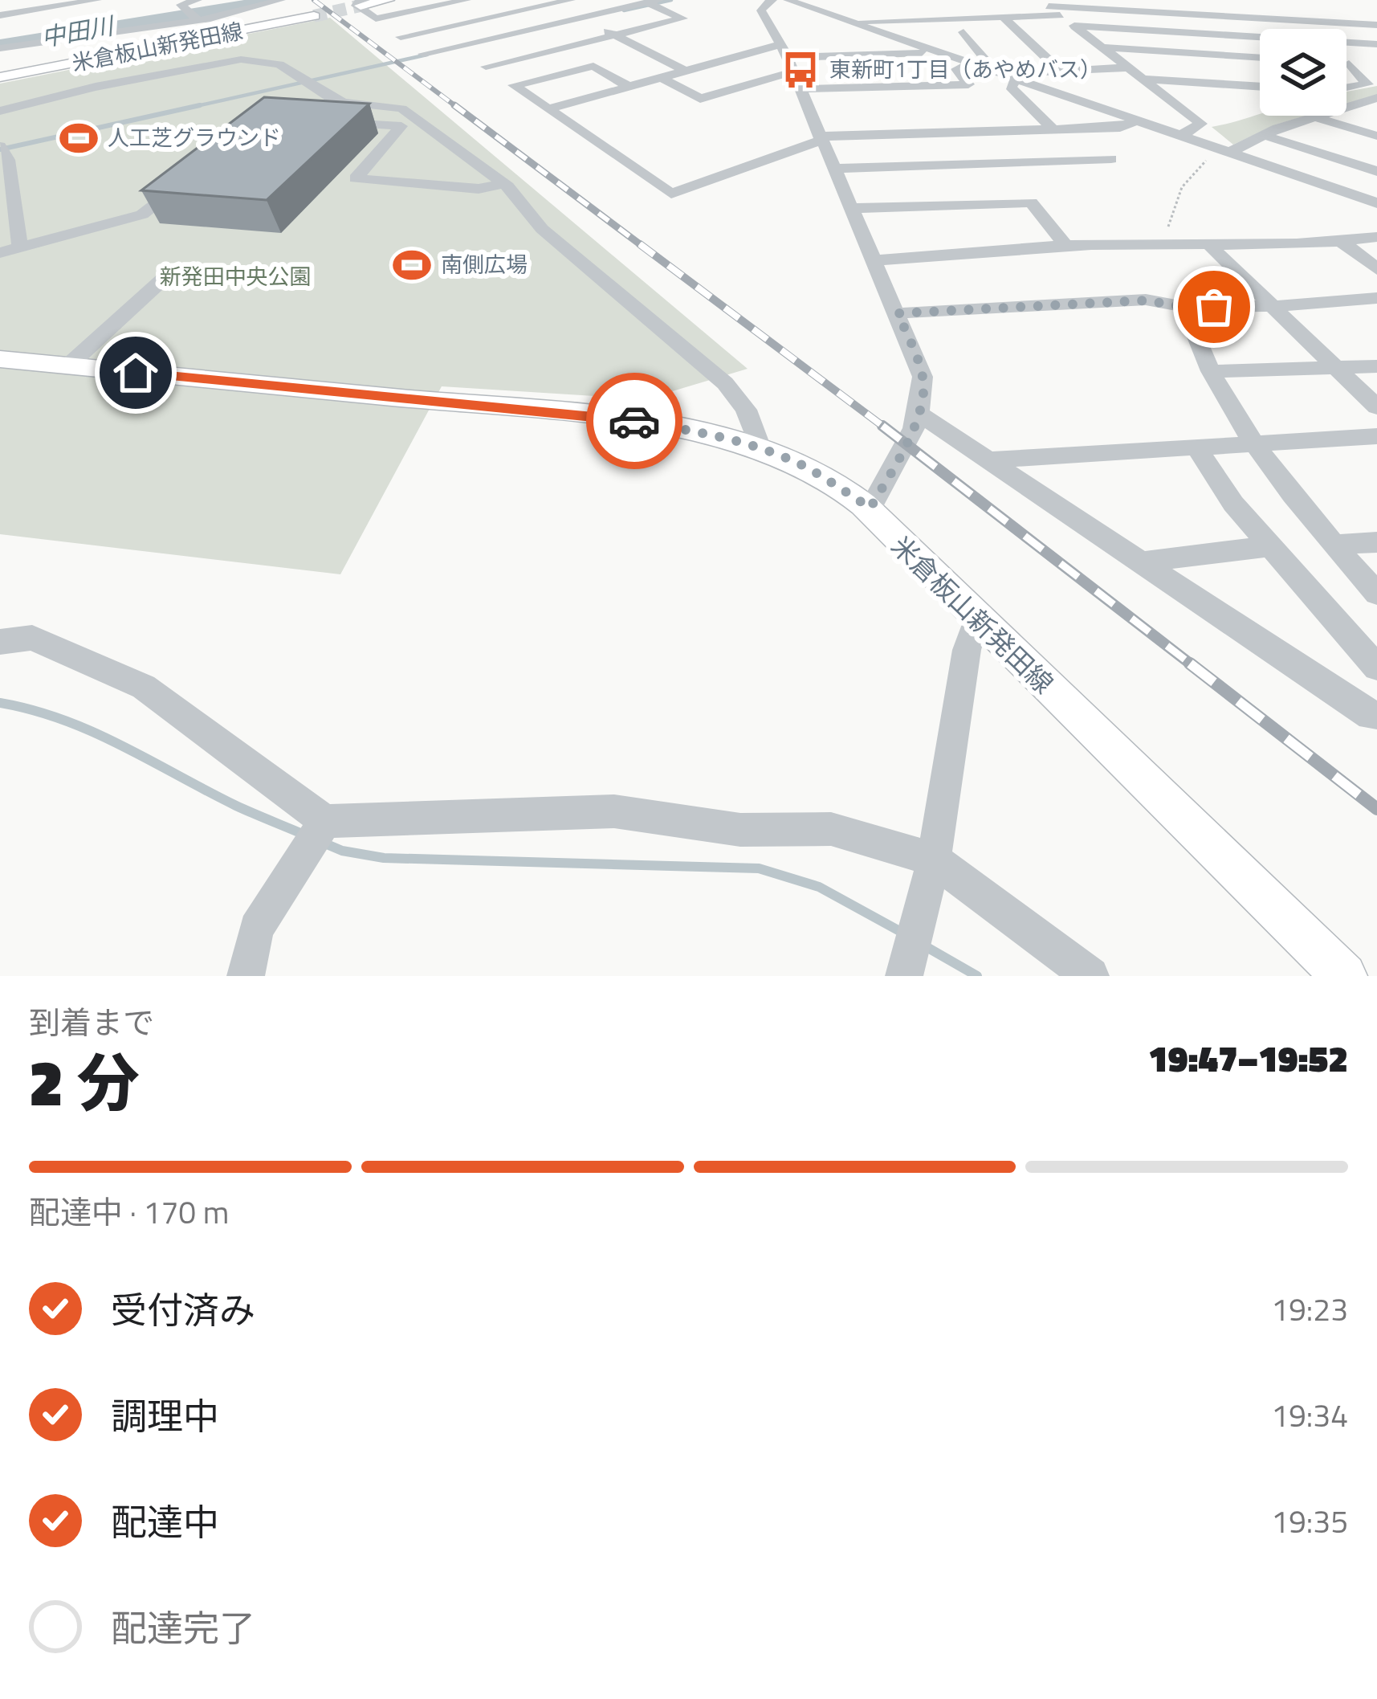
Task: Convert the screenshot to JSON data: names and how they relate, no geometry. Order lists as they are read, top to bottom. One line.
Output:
{"streets":{"main road":["米倉板山新発田線"]},"water":["中田川"],"parks":["新発田中央公園"],"places":{"bus stop":["東新町1丁目（あやめバス）"],"sports":["人工芝グラウンド","南側広場"]},"page":{"heading":["2 分","到着まで","19:47–19:52"],"bar":"配達中 · 170 m","list":[["受付済み","19:23"],["調理中","19:34"],["配達中","19:35"],"配達完了"]}}
